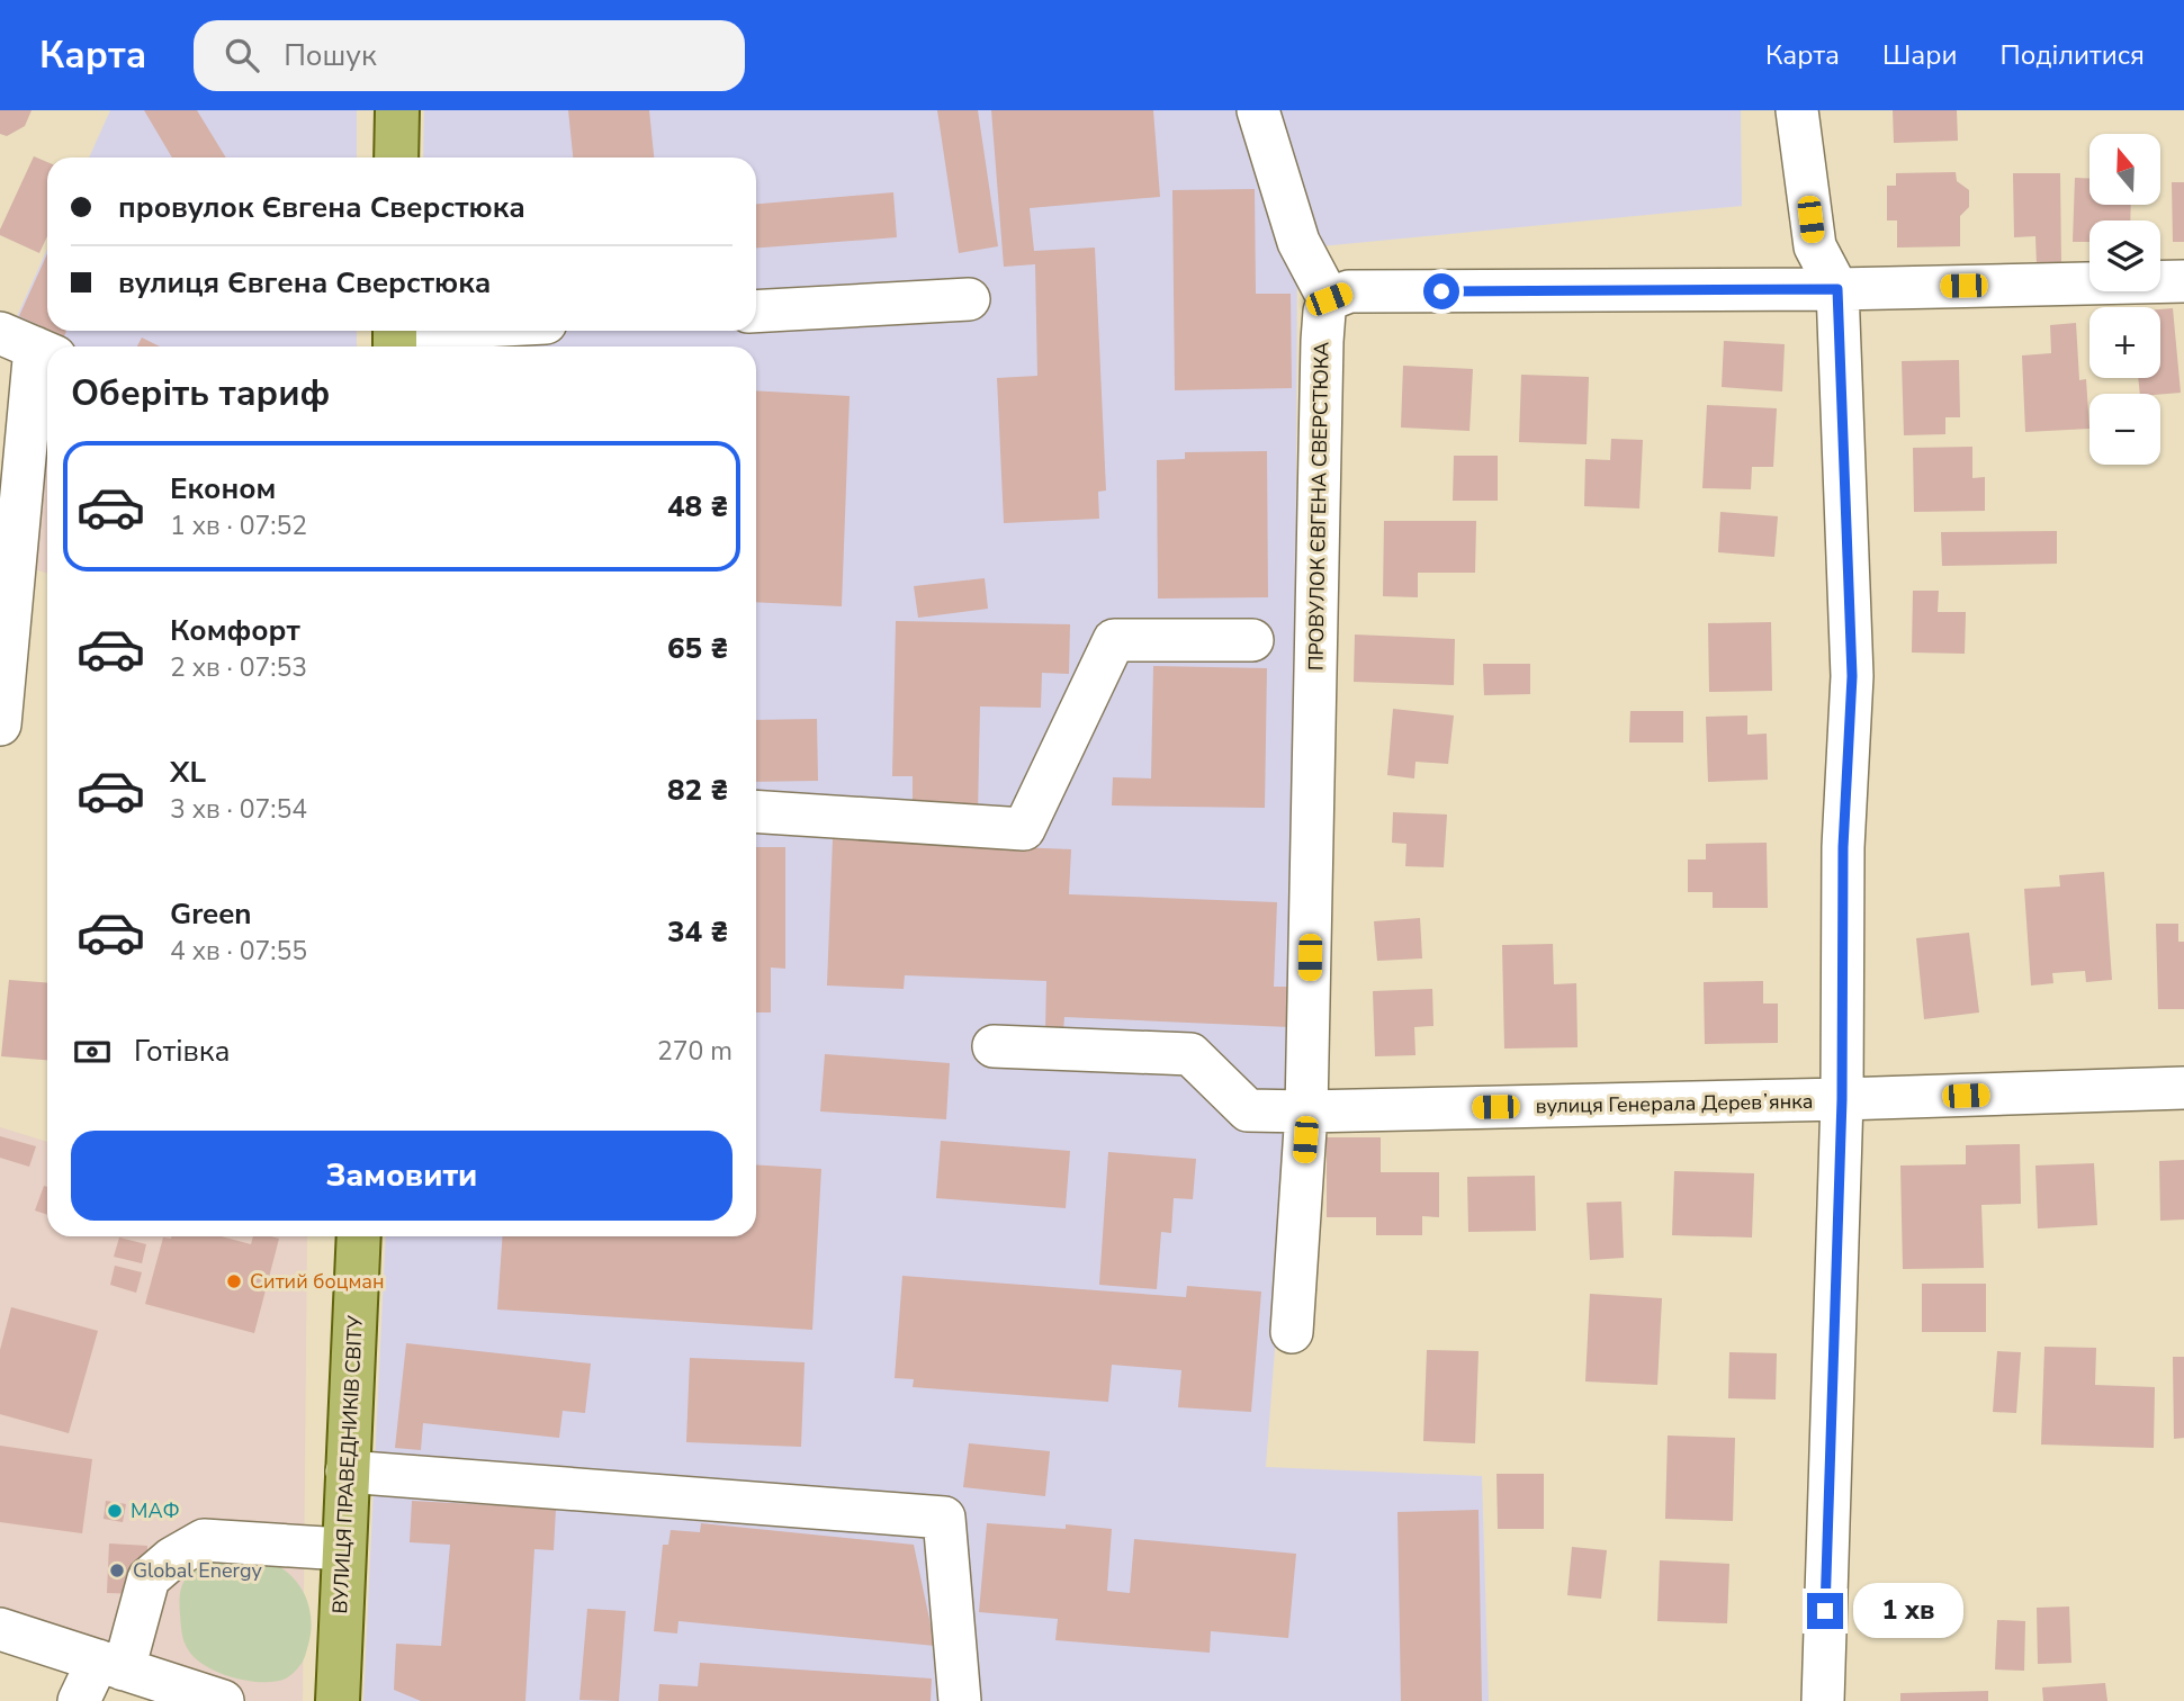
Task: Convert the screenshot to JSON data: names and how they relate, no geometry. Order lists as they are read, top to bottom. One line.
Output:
{"streets":{"main road":["ВУЛИЦЯ ПРАВЕДНИКІВ СВІТУ"],"street":["ПРОВУЛОК ЄВГЕНА СВЕРСТЮКА","вулиця Генерала Деревʼянка"]},"crossings":[["ПРОВУЛОК ЄВГЕНА СВЕРСТЮКА","вулиця Генерала Деревʼянка"]],"places":["Ситий боцман","МАФ","Global Energy"],"north":"top","page":{"header":"Карта","search":"Пошук","nav":["Карта","Шари","Поділитися"],"map_buttons":["+","−"],"banner":["провулок Євгена Сверстюка","вулиця Євгена Сверстюка"],"heading":"Оберіть тариф","list":[{"name":"Економ","note":"1 хв · 07:52","value":"48 ₴"},{"name":"Комфорт","note":"2 хв · 07:53","value":"65 ₴"},{"name":"XL","note":"3 хв · 07:54","value":"82 ₴"},{"name":"Green","note":"4 хв · 07:55","value":"34 ₴"}],"pay":["Готівка","270 m"],"buttons":"Замовити","bubble":"1 хв"}}
